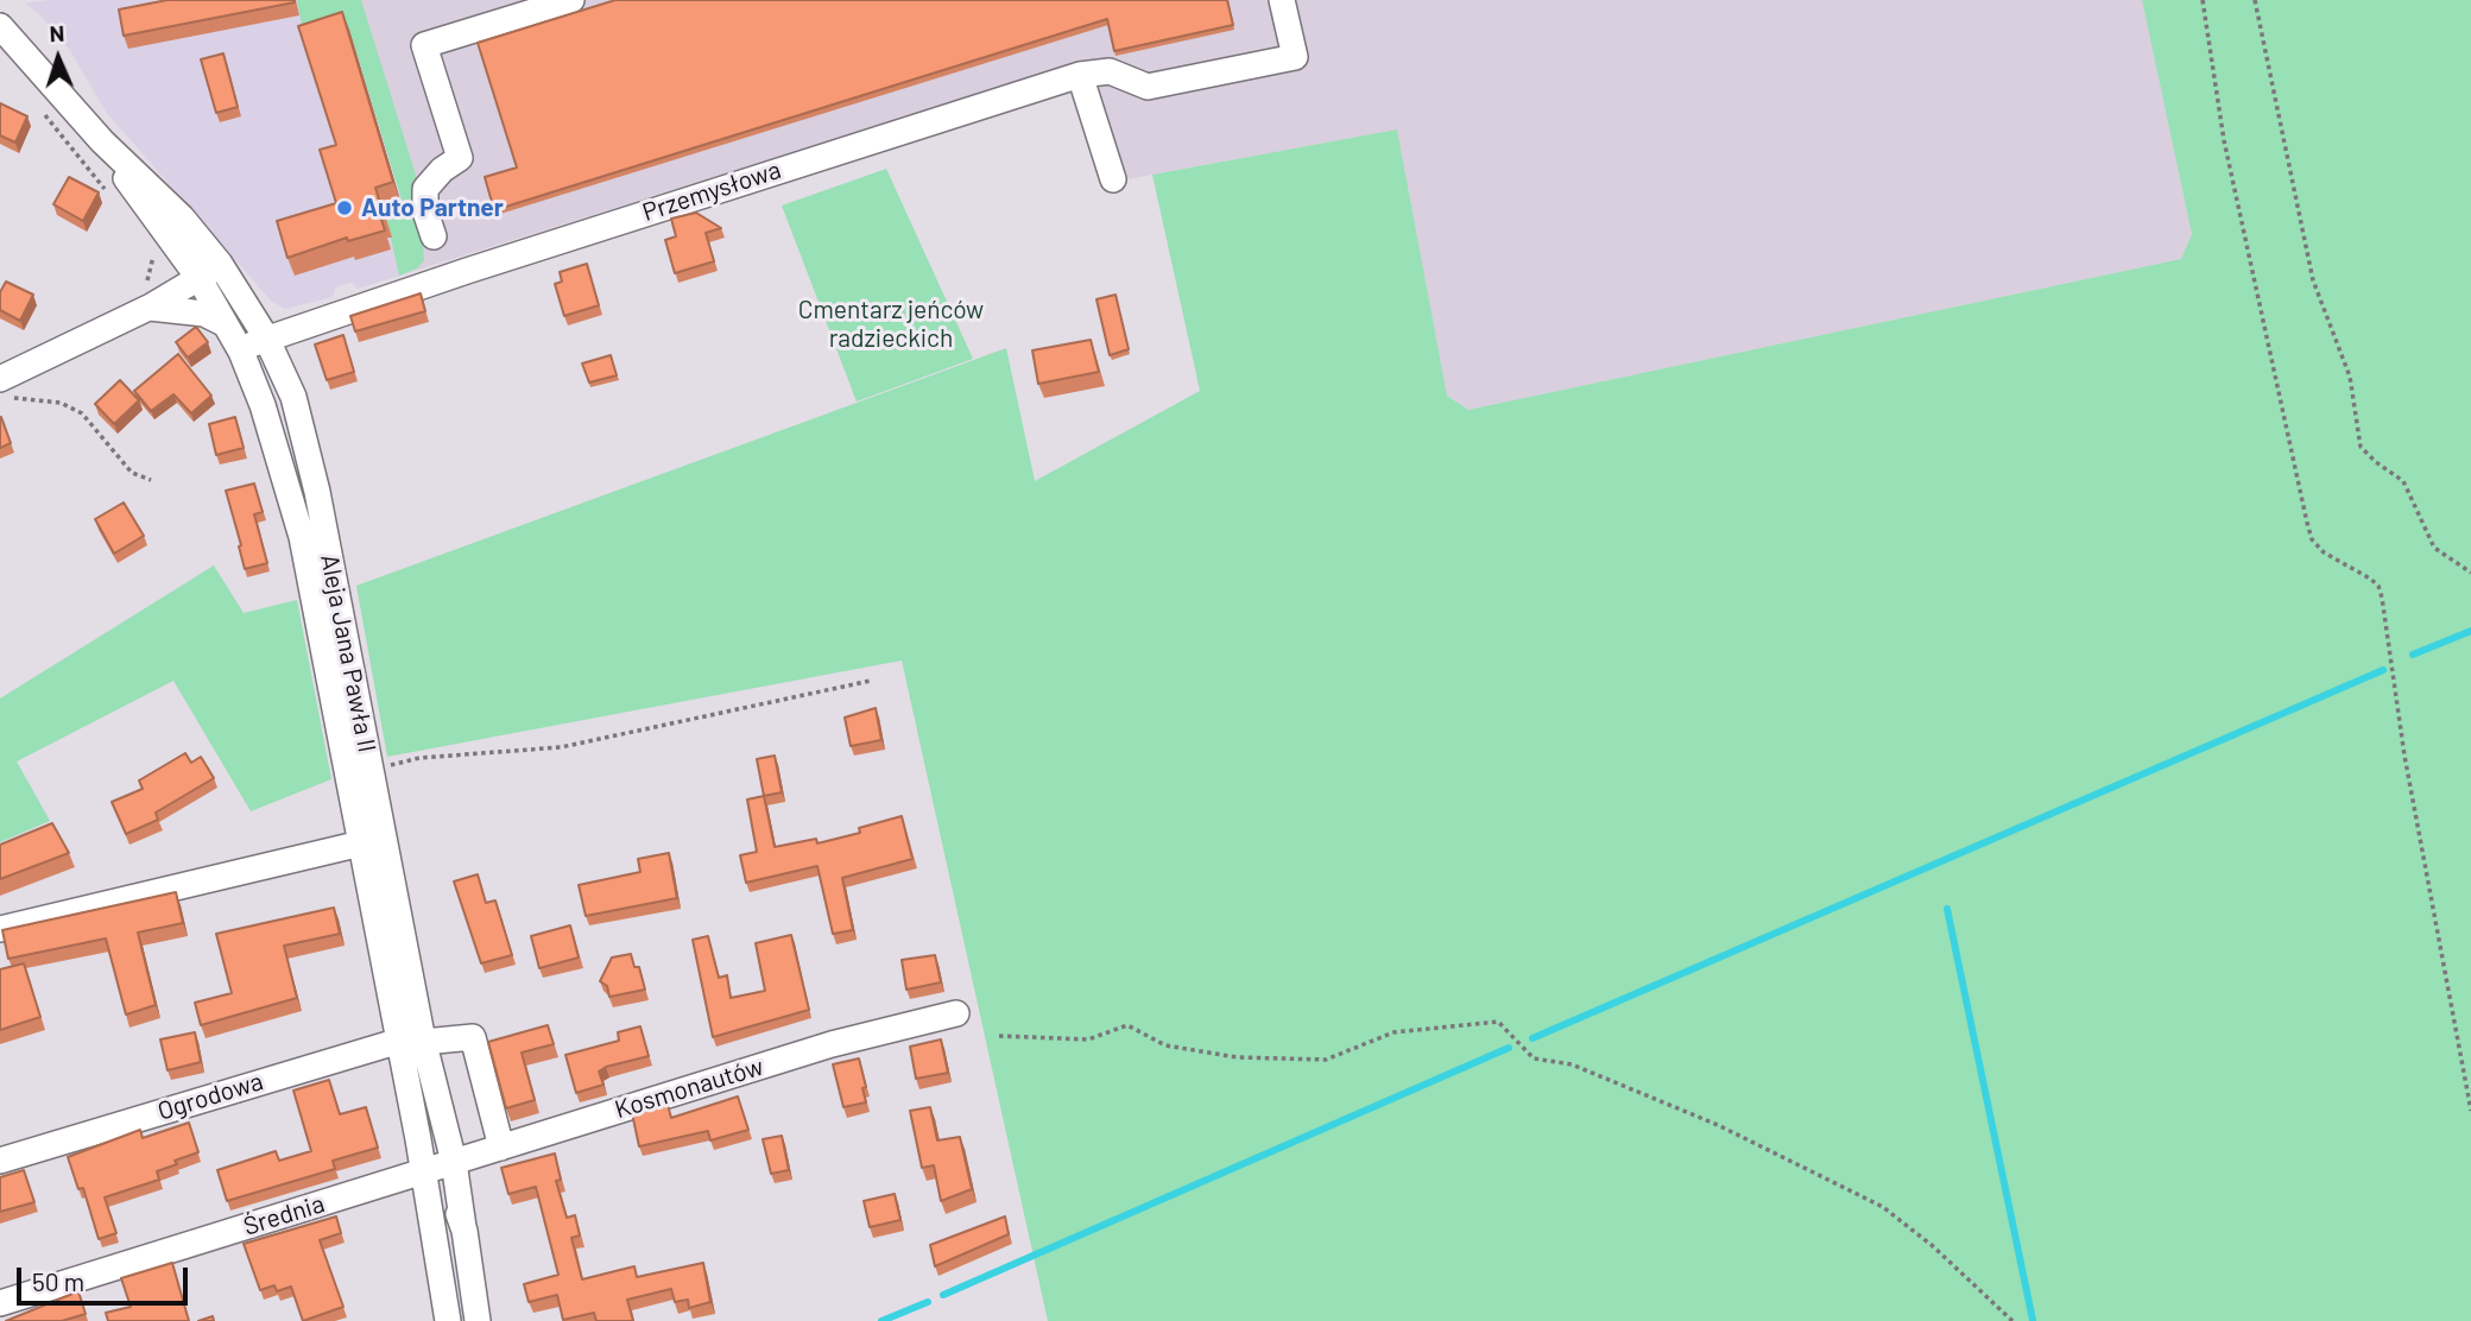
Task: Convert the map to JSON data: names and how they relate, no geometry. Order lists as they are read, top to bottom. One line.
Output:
{"streets":{"street":["Przemysłowa","Aleja Jana Pawła II","Kosmonautów","Ogrodowa","Średnia"]},"crossings":[["Przemysłowa","Aleja Jana Pawła II"],["Aleja Jana Pawła II","Kosmonautów"],["Aleja Jana Pawła II","Ogrodowa"],["Aleja Jana Pawła II","Średnia"],["Kosmonautów","Ogrodowa"],["Kosmonautów","Średnia"]],"parks":["Cmentarz jeńców radzieckich"],"places":["Auto Partner"],"scale_bar":"50 m","north":"top"}
